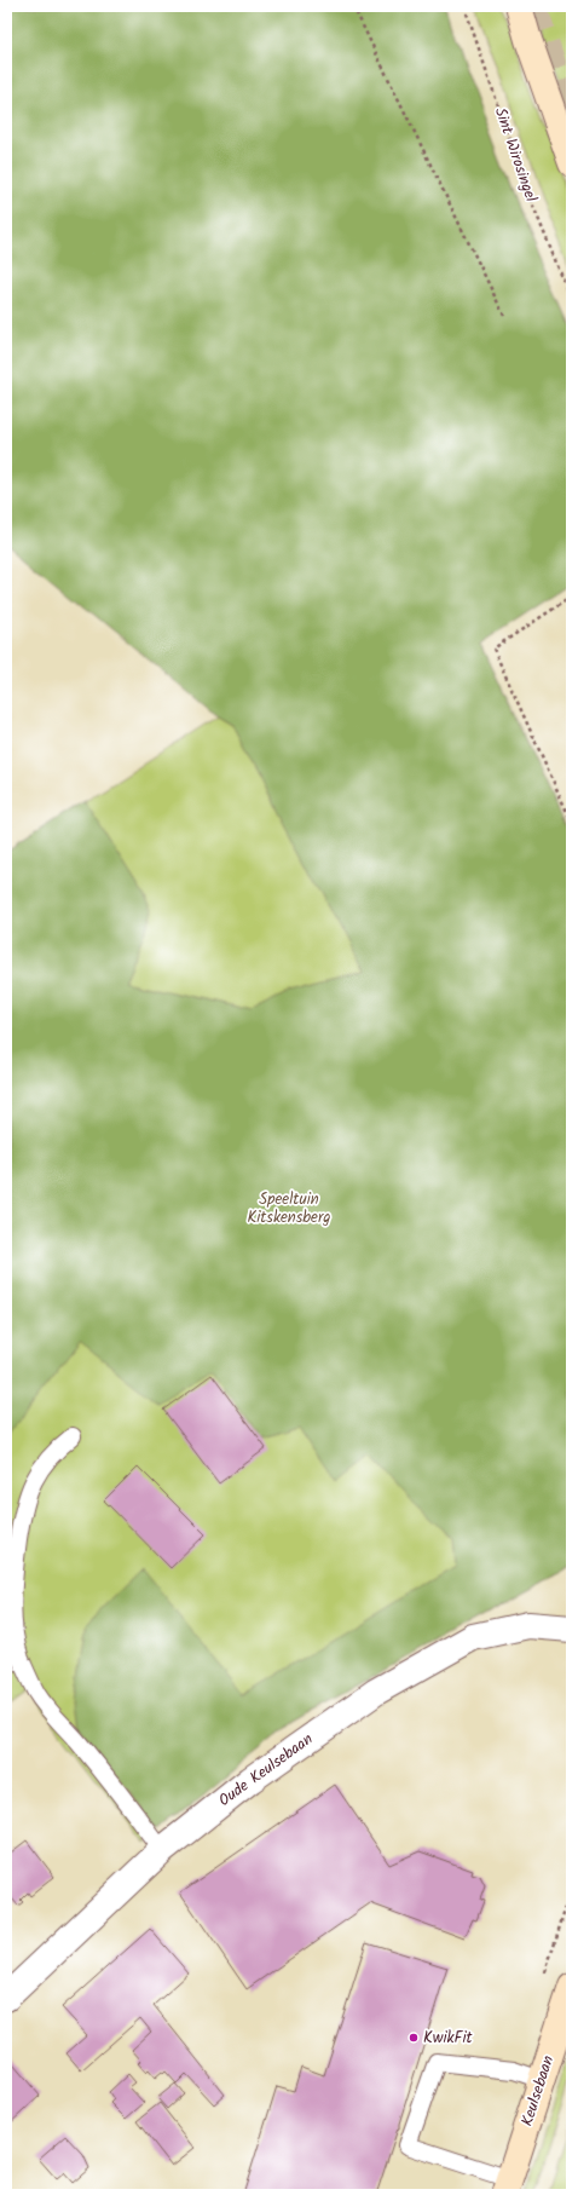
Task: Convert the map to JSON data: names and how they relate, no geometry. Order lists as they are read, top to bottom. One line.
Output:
{"streets":{"street":["Oude Keulsebaan","Keulsebaan"],"path":["Sint Wirosingel"]},"parks":["Speeltuin Kitskensberg"],"places":["KwikFit"]}
